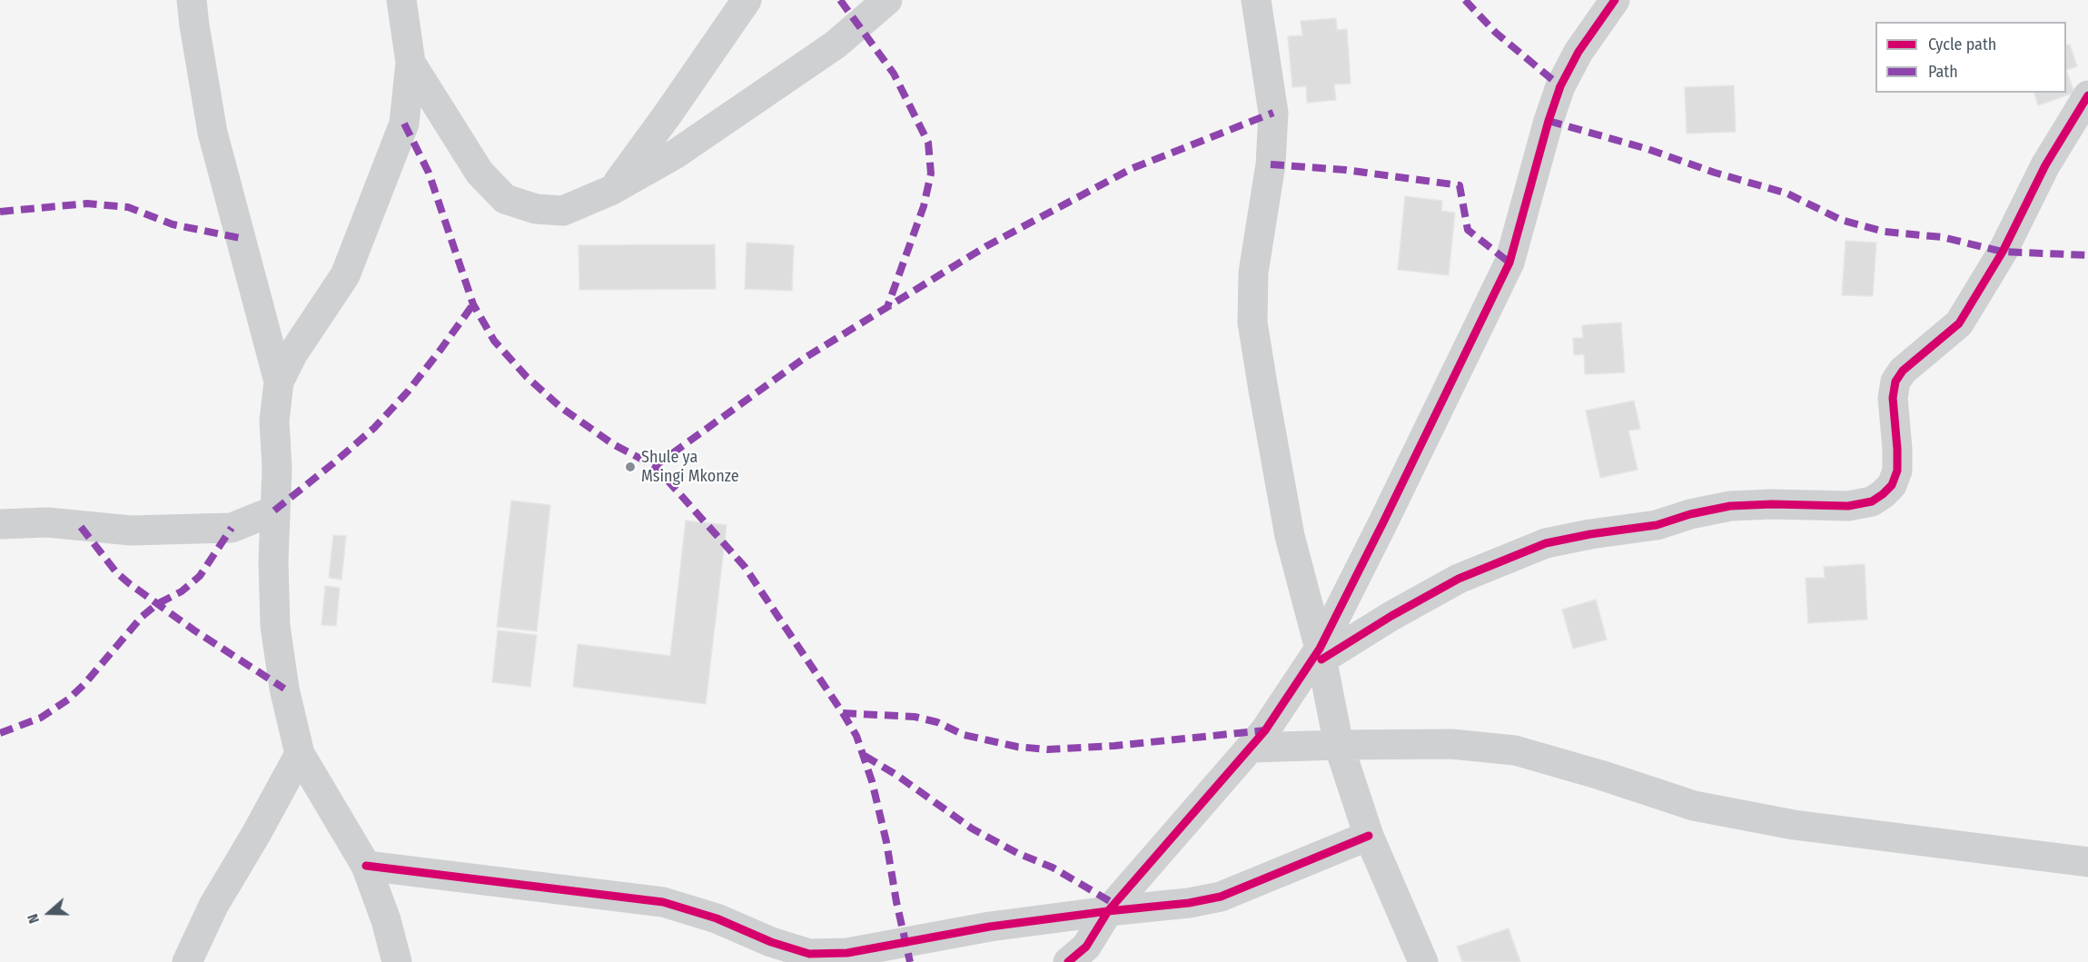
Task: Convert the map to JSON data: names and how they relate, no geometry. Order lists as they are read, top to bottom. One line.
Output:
{"places":["Shule ya Msingi Mkonze"],"legend":["Cycle path","Path"],"north":"left"}
